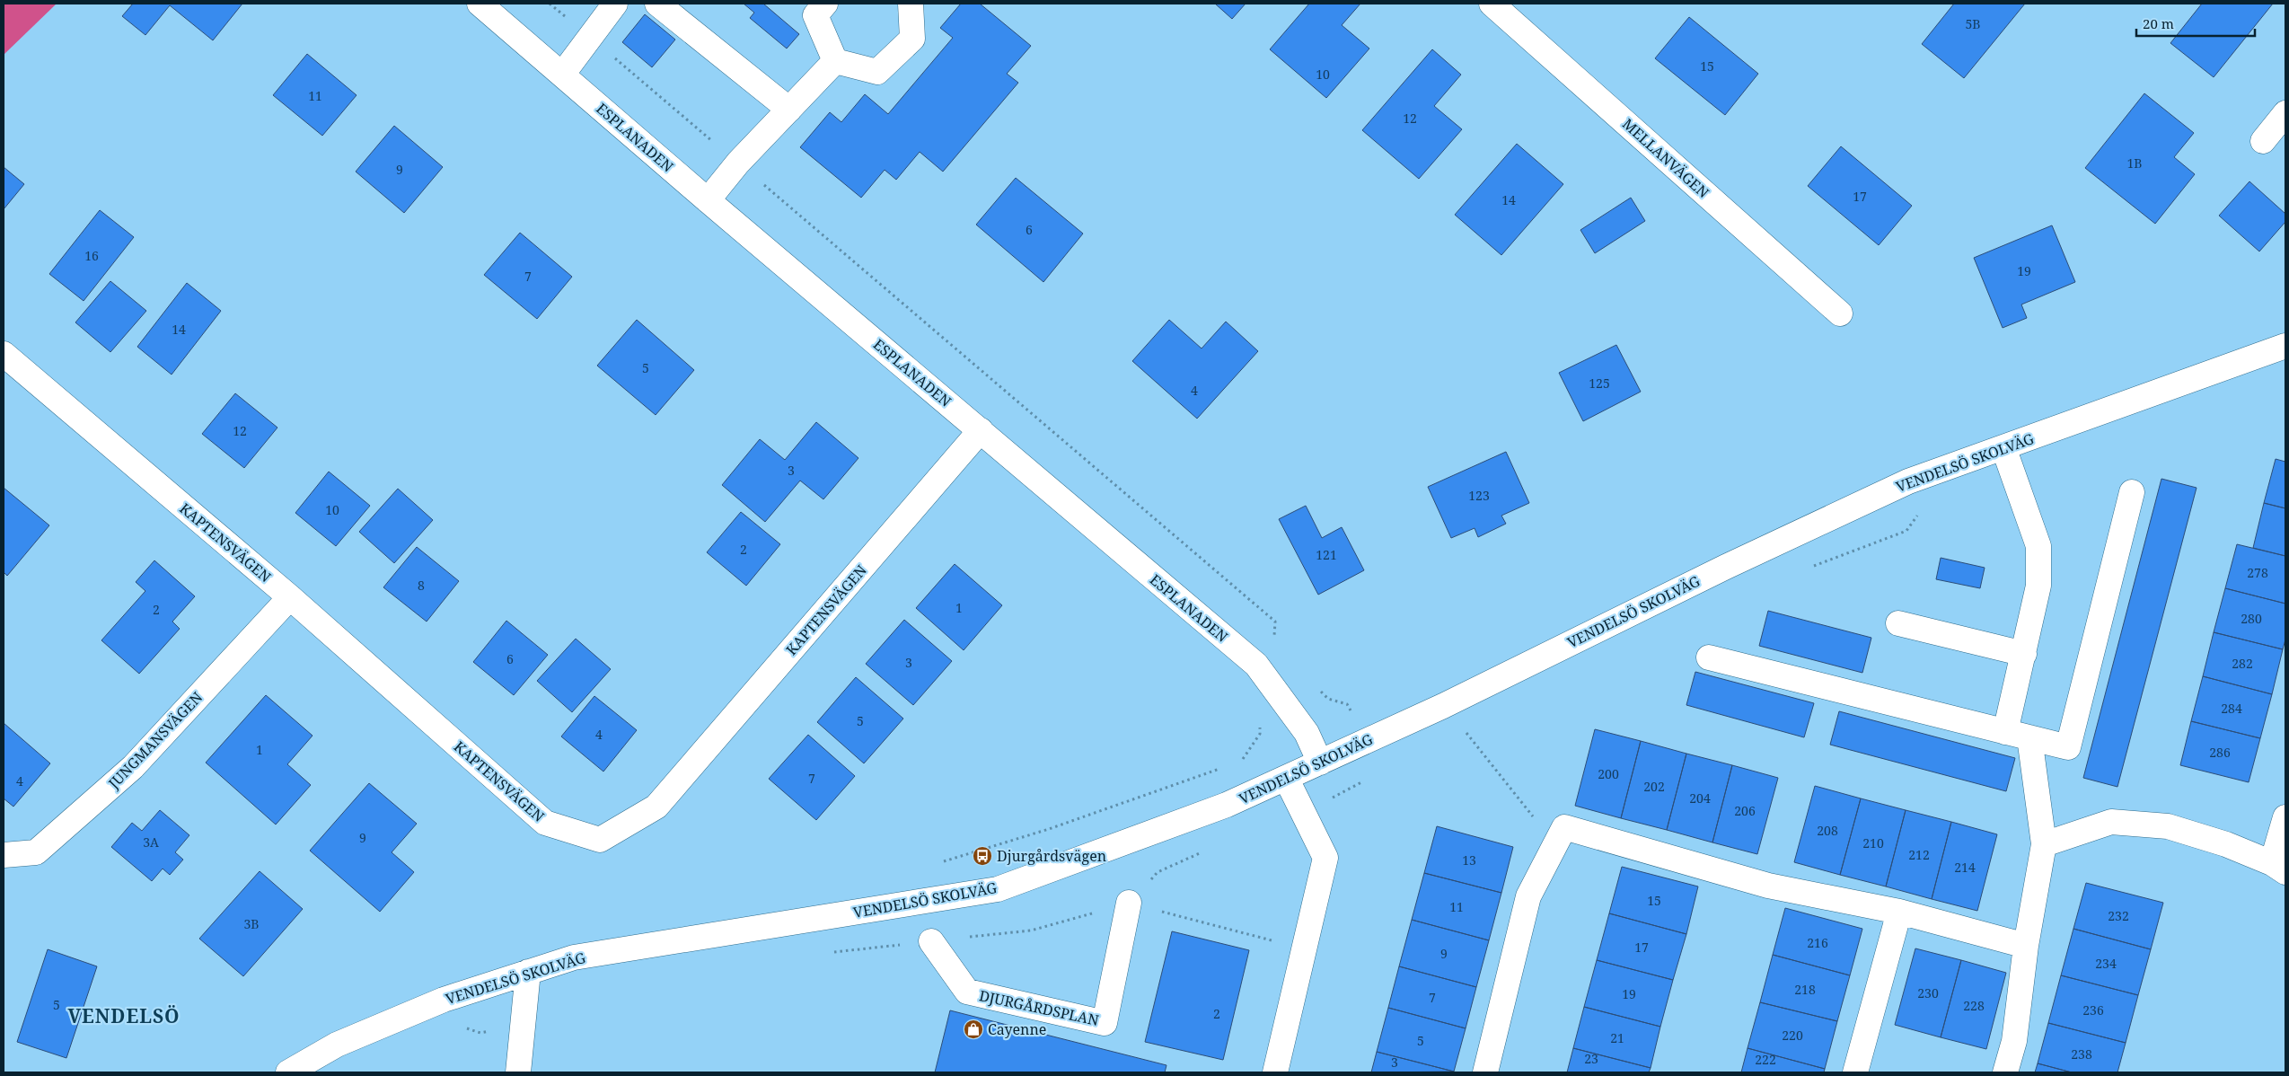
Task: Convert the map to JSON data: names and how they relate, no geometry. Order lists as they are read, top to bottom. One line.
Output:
{"streets":{"street":["ESPLANADEN","MELLANVÄGEN","VENDELSÖ SKOLVÄG","KAPTENSVÄGEN","JUNGMANSVÄGEN","DJURGÅRDSPLAN"]},"crossings":[["ESPLANADEN","VENDELSÖ SKOLVÄG"],["ESPLANADEN","KAPTENSVÄGEN"],["KAPTENSVÄGEN","JUNGMANSVÄGEN"]],"districts":["VENDELSÖ"],"places":{"bus stop":["Djurgårdsvägen"],"shop":["Cayenne"]},"house_numbers":["5B","15","10","11","12","1B","9","17","14","6","16","19","7","14","5","125","4","12","3","123","10","2","121","278","8","1","2","280","6","3","282","284","5","4","1","286","200","7","4","202","204","206","208","9","3A","210","212","13","214","15","11","232","3B","216","17","9","234","218","230","19","7","5","228","236","2","220","21","5","238","23","222","3"],"scale_bar":"20 m"}
